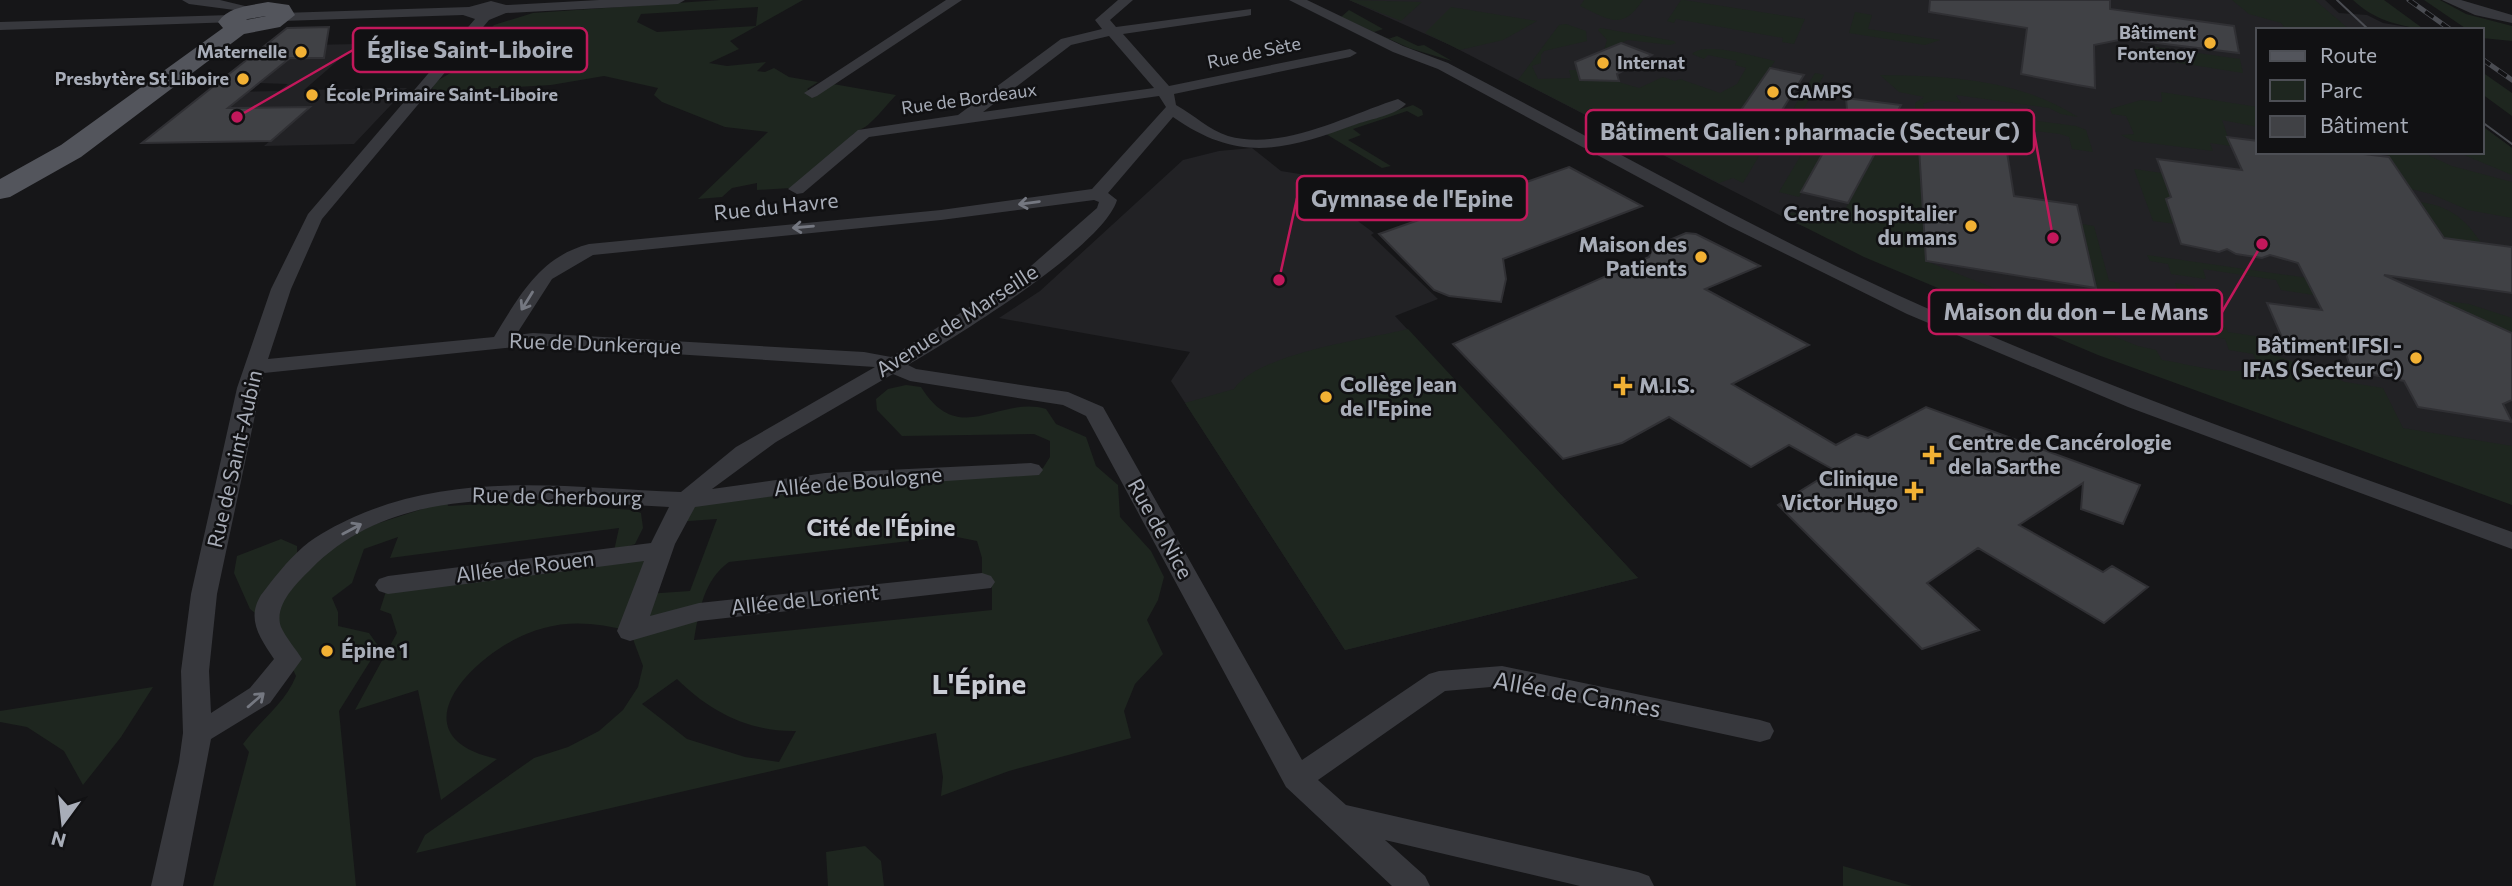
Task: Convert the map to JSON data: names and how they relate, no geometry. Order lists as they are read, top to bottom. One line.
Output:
{"streets":{"street":["Rue de Sète","Rue de Bordeaux","Rue du Havre","Avenue de Marseille","Rue de Dunkerque","Rue de Saint-Aubin","Allée de Boulogne","Rue de Cherbourg","Rue de Nice","Allée de Rouen","Allée de Lorient","Allée de Cannes"]},"crossings":[["Rue de Sète","Rue de Bordeaux"],["Rue du Havre","Avenue de Marseille"],["Rue du Havre","Rue de Dunkerque"],["Avenue de Marseille","Rue de Dunkerque"],["Avenue de Marseille","Allée de Boulogne"],["Avenue de Marseille","Rue de Cherbourg"],["Avenue de Marseille","Rue de Nice"],["Avenue de Marseille","Allée de Rouen"],["Avenue de Marseille","Allée de Lorient"],["Rue de Dunkerque","Rue de Saint-Aubin"],["Rue de Dunkerque","Rue de Nice"],["Rue de Saint-Aubin","Rue de Cherbourg"],["Allée de Boulogne","Rue de Cherbourg"],["Rue de Nice","Allée de Cannes"]],"one_way":["Rue de Cherbourg"],"districts":["Cité de l'Épine","L'Épine"],"places":{"other":["Bâtiment Fontenoy","Maternelle","Internat","Presbytère St Liboire","CAMPS","École Primaire Saint-Liboire","Église Saint-Liboire","Centre hospitalier du mans","Bâtiment Galien : pharmacie (Secteur C)","Maison du don – Le Mans","Maison des Patients","Gymnase de l'Epine","Bâtiment IFSI - IFAS (Secteur C)","Collège Jean de l'Epine","Épine 1"],"health":["M.I.S.","Centre de Cancérologie de la Sarthe","Clinique Victor Hugo"]},"legend":["Route","Parc","Bâtiment"],"north":"bottom"}
